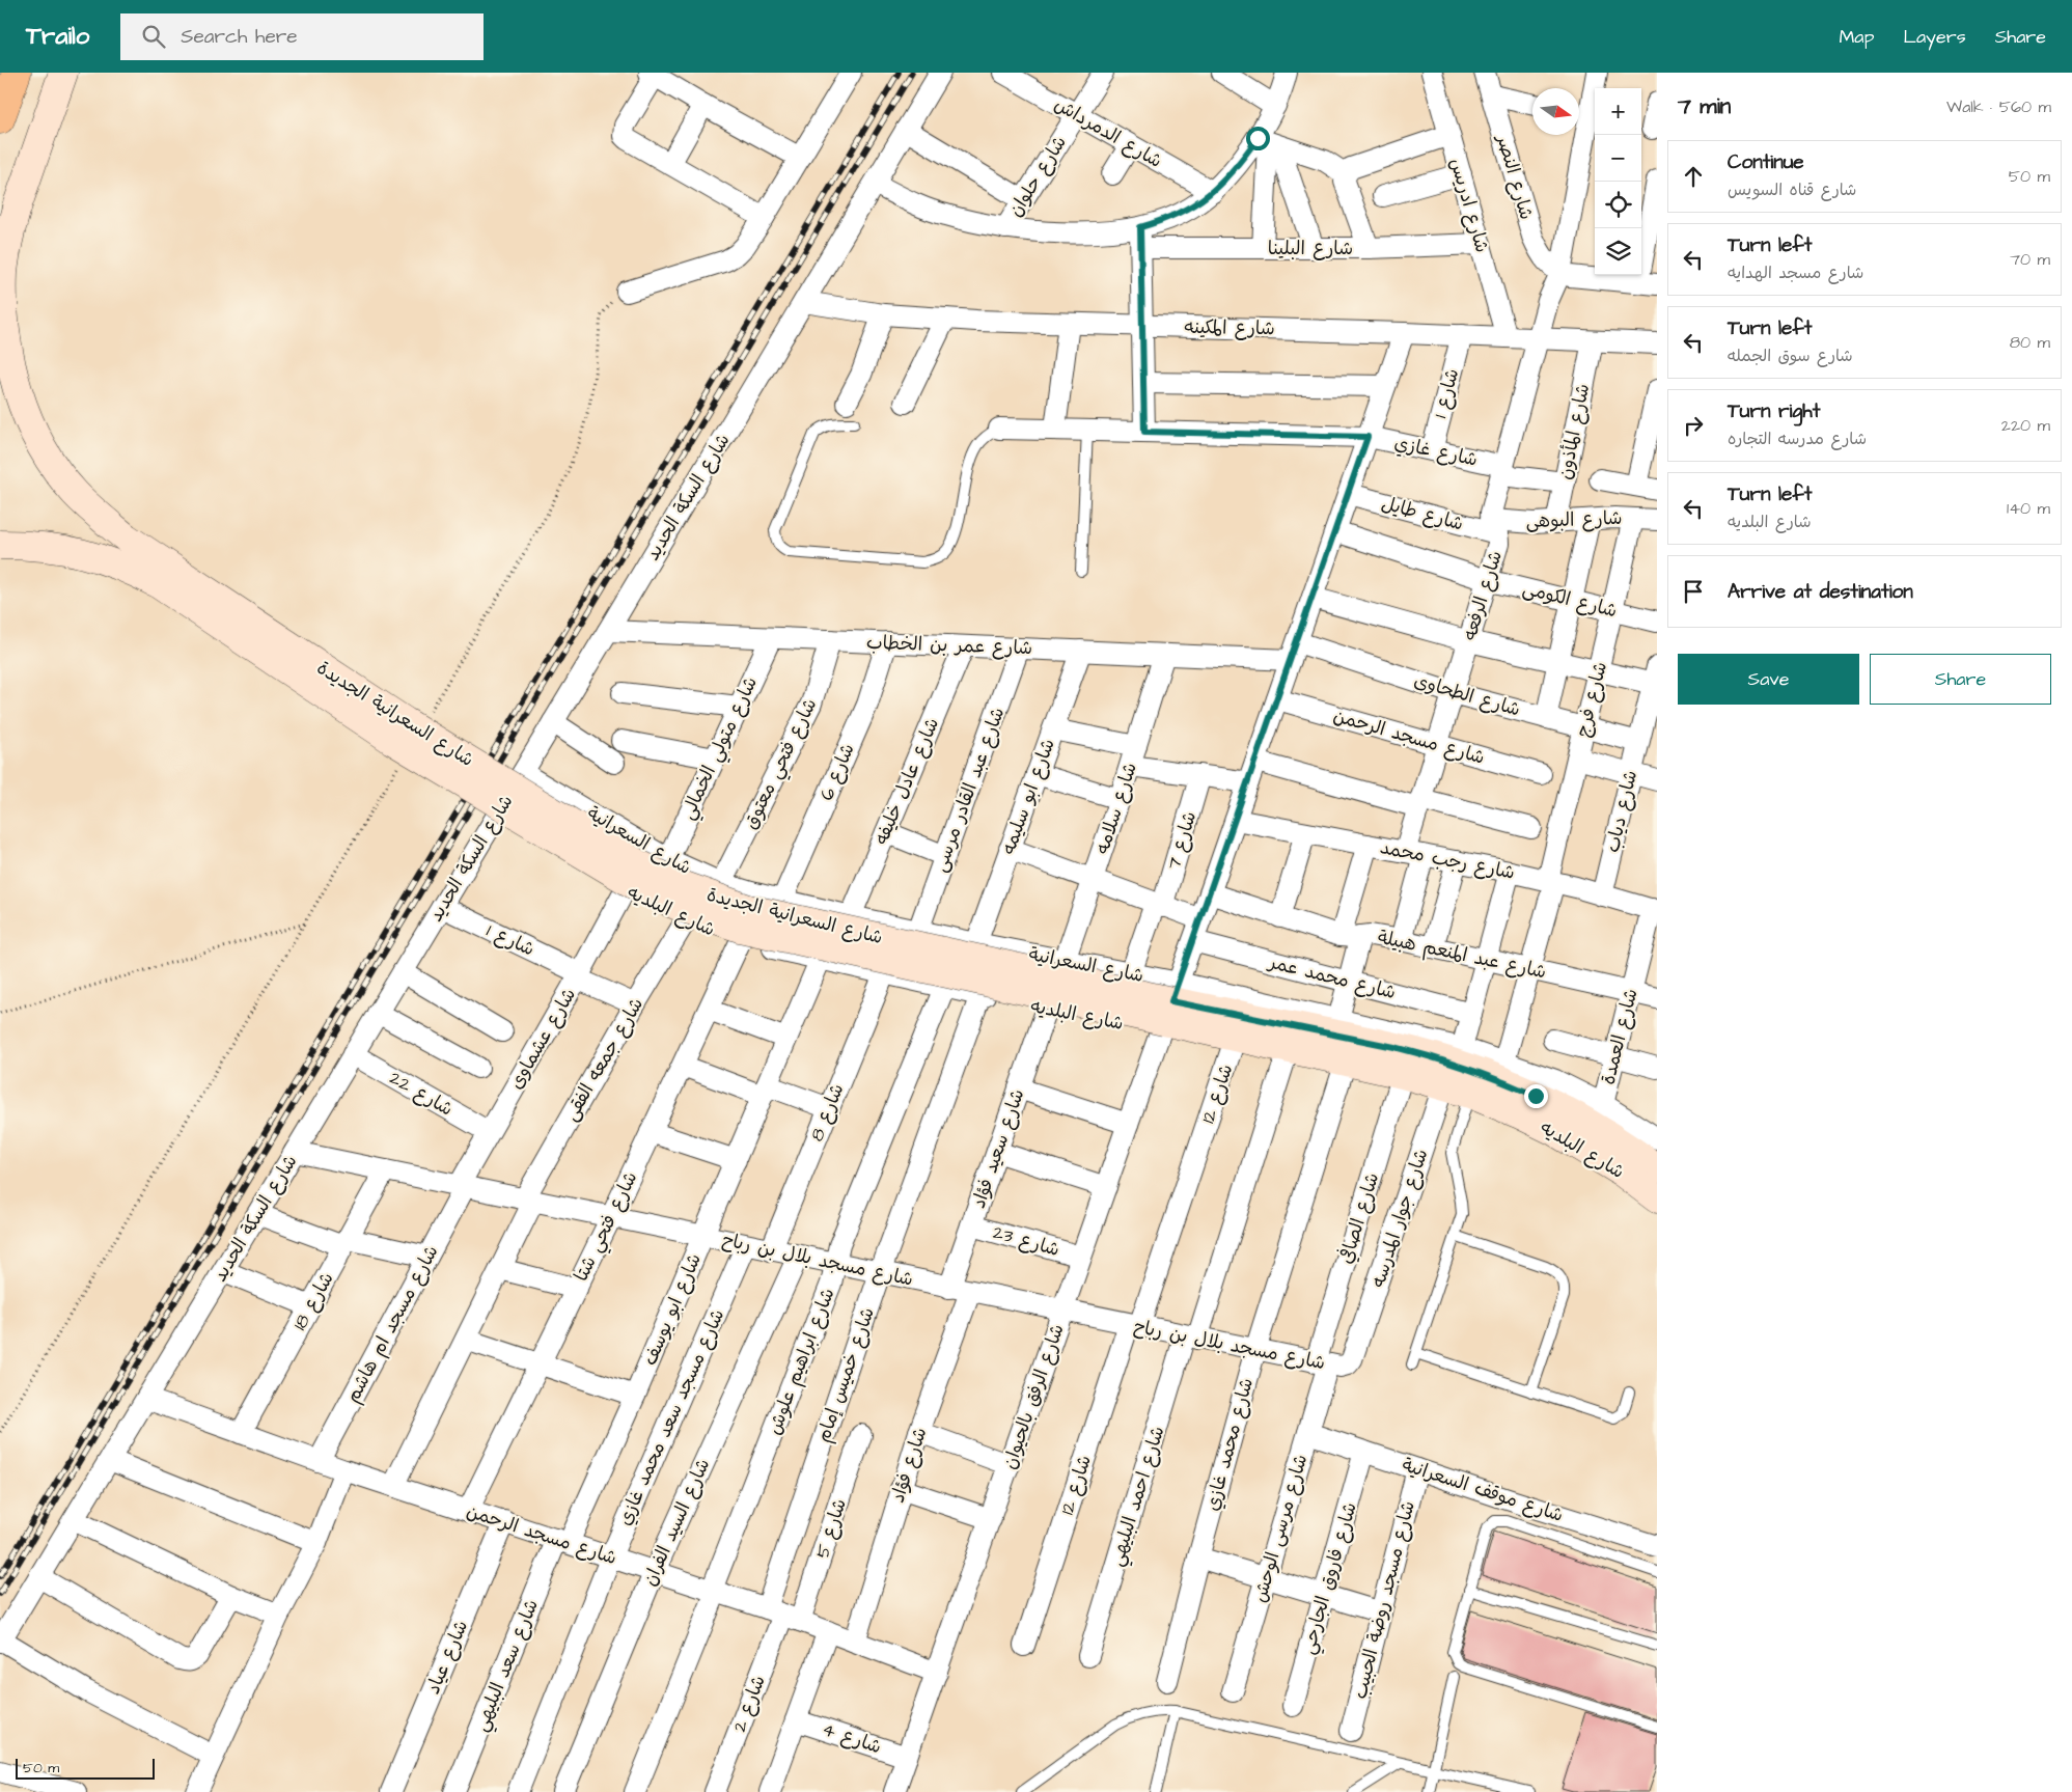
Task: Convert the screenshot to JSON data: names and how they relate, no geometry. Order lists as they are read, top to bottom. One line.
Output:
{"streets":{"street":["شارع الدمرداش","شارع حلوان","شارع النصر","شارع ادريس","شارع البلينا","شارع المكينه","شارع 1","شارع المأذون","شارع غازي","شارع السكة الحديد","شارع طايل","شارع البوهى","شارع الرفعه","شارع الكومى","شارع عمر بن الخطاب","شارع الطحاوى","شارع فرج","شارع السعرانية الجديدة","شارع مسجد الرحمن","شارع متولي الخمالي","شارع فتحي معتوق","شارع 6","شارع عادل خليفه","شارع عبد القادر مرسى","شارع ابو سليمه","شارع سلامه","شارع دياب","شارع السعرانية","شارع 7","شارع رجب محمد","شارع البلديه","شارع عبد المنعم هبيلة","شارع محمد عمر","شارع العمدة","شارع عشماوى","شارع جمعه الفقى","شارع 22","شارع 12","شارع 8","شارع سعيد فؤاد","شارع الصافي","شارع جوار المدرسه","شارع فتحي شتا","شارع 23","شارع مسجد بلال بن رباح","شارع 18","شارع ابو يوسف","شارع مسجد ام هاشم","شارع ابراهيم علوش","شارع خميس إمام","شارع الرفق بالحيوان","شارع مسجد سعد محمد غازي","شارع محمد غازي","شارع فؤاد","شارع موقف السعرانية","شارع احمد البليهي","شارع السيد الفران","شارع 5","شارع مرسى الوحش","شارع فاروق الجارحي","شارع مسجد روضة الحبيب","شارع عياد","شارع سعد البليهي","شارع 2","شارع 4"]},"crossings":[["شارع الدمرداش","شارع حلوان"],["شارع النصر","شارع الرفعه"],["شارع ادريس","شارع البلينا"],["شارع ادريس","شارع المكينه"],["شارع المكينه","شارع 1"],["شارع المكينه","شارع المأذون"],["شارع المكينه","شارع السكة الحديد"],["شارع المكينه","شارع الرفعه"],["شارع المكينه","شارع الرفق بالحيوان"],["شارع 1","شارع غازي"],["شارع 1","شارع السكة الحديد"],["شارع 1","شارع عشماوى"],["شارع 1","شارع جمعه الفقى"],["شارع المأذون","شارع غازي"],["شارع المأذون","شارع البوهى"],["شارع غازي","شارع الرفعه"],["شارع غازي","شارع الرفق بالحيوان"],["شارع السكة الحديد","شارع عمر بن الخطاب"],["شارع السكة الحديد","شارع مسجد الرحمن"],["شارع السكة الحديد","شارع السعرانية"],["شارع السكة الحديد","شارع البلديه"],["شارع السكة الحديد","شارع 22"],["شارع السكة الحديد","شارع مسجد بلال بن رباح"],["شارع طايل","شارع البوهى"],["شارع طايل","شارع الرفعه"],["شارع طايل","شارع الرفق بالحيوان"],["شارع البوهى","شارع الرفعه"],["شارع البوهى","شارع فرج"],["شارع الرفعه","شارع الكومى"],["شارع الرفعه","شارع الطحاوى"],["شارع الرفعه","شارع مسجد الرحمن"],["شارع الرفعه","شارع رجب محمد"],["شارع الرفعه","شارع عبد المنعم هبيلة"],["شارع الكومى","شارع فرج"],["شارع الكومى","شارع الرفق بالحيوان"],["شارع عمر بن الخطاب","شارع الطحاوى"],["شارع عمر بن الخطاب","شارع متولي الخمالي"],["شارع عمر بن الخطاب","شارع فتحي معتوق"],["شارع عمر بن الخطاب","شارع 6"],["شارع عمر بن الخطاب","شارع عادل خليفه"],["شارع عمر بن الخطاب","شارع عبد القادر مرسى"],["شارع عمر بن الخطاب","شارع ابو سليمه"],["شارع عمر بن الخطاب","شارع سلامه"],["شارع عمر بن الخطاب","شارع الرفق بالحيوان"],["شارع الطحاوى","شارع فرج"],["شارع الطحاوى","شارع دياب"],["شارع الطحاوى","شارع الرفق بالحيوان"],["شارع فرج","شارع السعرانية"],["شارع فرج","شارع رجب محمد"],["شارع فرج","شارع عبد المنعم هبيلة"],["شارع السعرانية الجديدة","شارع السعرانية"],["شارع السعرانية الجديدة","شارع البلديه"],["شارع السعرانية الجديدة","شارع الرفق بالحيوان"],["شارع مسجد الرحمن","شارع جمعه الفقى"],["شارع مسجد الرحمن","شارع فتحي شتا"],["شارع مسجد الرحمن","شارع 18"],["شارع مسجد الرحمن","شارع ابو يوسف"],["شارع مسجد الرحمن","شارع مسجد ام هاشم"],["شارع مسجد الرحمن","شارع ابراهيم علوش"],["شارع مسجد الرحمن","شارع خميس إمام"],["شارع مسجد الرحمن","شارع الرفق بالحيوان"],["شارع مسجد الرحمن","شارع مسجد سعد محمد غازي"],["شارع مسجد الرحمن","شارع فؤاد"],["شارع مسجد الرحمن","شارع السيد الفران"],["شارع مسجد الرحمن","شارع 5"],["شارع مسجد الرحمن","شارع عياد"],["شارع مسجد الرحمن","شارع سعد البليهي"],["شارع مسجد الرحمن","شارع 2"],["شارع متولي الخمالي","شارع السعرانية"],["شارع فتحي معتوق","شارع السعرانية"],["شارع 6","شارع السعرانية"],["شارع عادل خليفه","شارع السعرانية"],["شارع عبد القادر مرسى","شارع السعرانية"],["شارع ابو سليمه","شارع السعرانية"],["شارع سلامه","شارع السعرانية"],["شارع دياب","شارع رجب محمد"],["شارع السعرانية","شارع 7"],["شارع السعرانية","شارع البلديه"],["شارع السعرانية","شارع العمدة"],["شارع السعرانية","شارع جوار المدرسه"],["شارع السعرانية","شارع الرفق بالحيوان"],["شارع رجب محمد","شارع العمدة"],["شارع رجب محمد","شارع جوار المدرسه"],["شارع رجب محمد","شارع الرفق بالحيوان"],["شارع البلديه","شارع عشماوى"],["شارع البلديه","شارع جمعه الفقى"],["شارع البلديه","شارع 12"],["شارع البلديه","شارع 8"],["شارع البلديه","شارع سعيد فؤاد"],["شارع البلديه","شارع الصافي"],["شارع البلديه","شارع جوار المدرسه"],["شارع البلديه","شارع فتحي شتا"],["شارع البلديه","شارع ابو يوسف"],["شارع البلديه","شارع ابراهيم علوش"],["شارع البلديه","شارع خميس إمام"],["شارع البلديه","شارع الرفق بالحيوان"],["شارع البلديه","شارع محمد غازي"],["شارع البلديه","شارع احمد البليهي"],["شارع عبد المنعم هبيلة","شارع العمدة"],["شارع عبد المنعم هبيلة","شارع جوار المدرسه"],["شارع عبد المنعم هبيلة","شارع الرفق بالحيوان"],["شارع محمد عمر","شارع جوار المدرسه"],["شارع محمد عمر","شارع الرفق بالحيوان"],["شارع عشماوى","شارع 22"],["شارع عشماوى","شارع مسجد بلال بن رباح"],["شارع عشماوى","شارع مسجد ام هاشم"],["شارع جمعه الفقى","شارع مسجد بلال بن رباح"],["شارع 12","شارع مسجد بلال بن رباح"],["شارع 8","شارع مسجد بلال بن رباح"],["شارع سعيد فؤاد","شارع 23"],["شارع سعيد فؤاد","شارع مسجد بلال بن رباح"],["شارع الصافي","شارع جوار المدرسه"],["شارع الصافي","شارع مسجد بلال بن رباح"],["شارع الصافي","شارع مرسى الوحش"],["شارع جوار المدرسه","شارع مسجد بلال بن رباح"],["شارع جوار المدرسه","شارع مرسى الوحش"],["شارع فتحي شتا","شارع مسجد بلال بن رباح"],["شارع 23","شارع الرفق بالحيوان"],["شارع مسجد بلال بن رباح","شارع 18"],["شارع مسجد بلال بن رباح","شارع ابو يوسف"],["شارع مسجد بلال بن رباح","شارع مسجد ام هاشم"],["شارع مسجد بلال بن رباح","شارع ابراهيم علوش"],["شارع مسجد بلال بن رباح","شارع خميس إمام"],["شارع مسجد بلال بن رباح","شارع الرفق بالحيوان"],["شارع مسجد بلال بن رباح","شارع مسجد سعد محمد غازي"],["شارع مسجد بلال بن رباح","شارع محمد غازي"],["شارع مسجد بلال بن رباح","شارع فؤاد"],["شارع مسجد بلال بن رباح","شارع احمد البليهي"],["شارع مسجد بلال بن رباح","شارع السيد الفران"],["شارع مسجد بلال بن رباح","شارع مرسى الوحش"],["شارع ابو يوسف","شارع سعد البليهي"],["شارع خميس إمام","شارع 5"],["شارع خميس إمام","شارع 2"],["شارع الرفق بالحيوان","شارع 4"],["شارع موقف السعرانية","شارع مرسى الوحش"],["شارع موقف السعرانية","شارع فاروق الجارحي"],["شارع موقف السعرانية","شارع مسجد روضة الحبيب"],["شارع 5","شارع 2"]],"scale_bar":"50 m","north":"right","page":{"header":"Trailo","search":"Search here","nav":["Map","Layers","Share"],"heading":["7 min","Walk · 560 m"],"map_buttons":["+","−"],"list":[["Continue","شارع قناه السويس","50 m"],["Turn left","شارع مسجد الهدايه","70 m"],["Turn left","شارع سوق الجمله","80 m"],["Turn right","شارع مدرسه التجاره","220 m"],["Turn left","شارع البلديه","140 m"],"Arrive at destination"],"buttons":["Save","Share"],"scale":"50 m"}}
